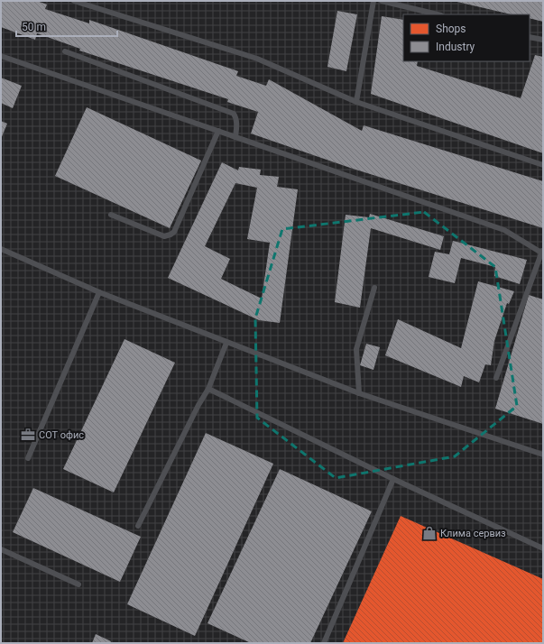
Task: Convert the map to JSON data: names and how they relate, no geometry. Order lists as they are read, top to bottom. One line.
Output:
{"places":{"office":["СОТ офис"],"shop":["Клима сервиз"]},"legend":["Shops","Industry"],"scale_bar":"50 m"}
